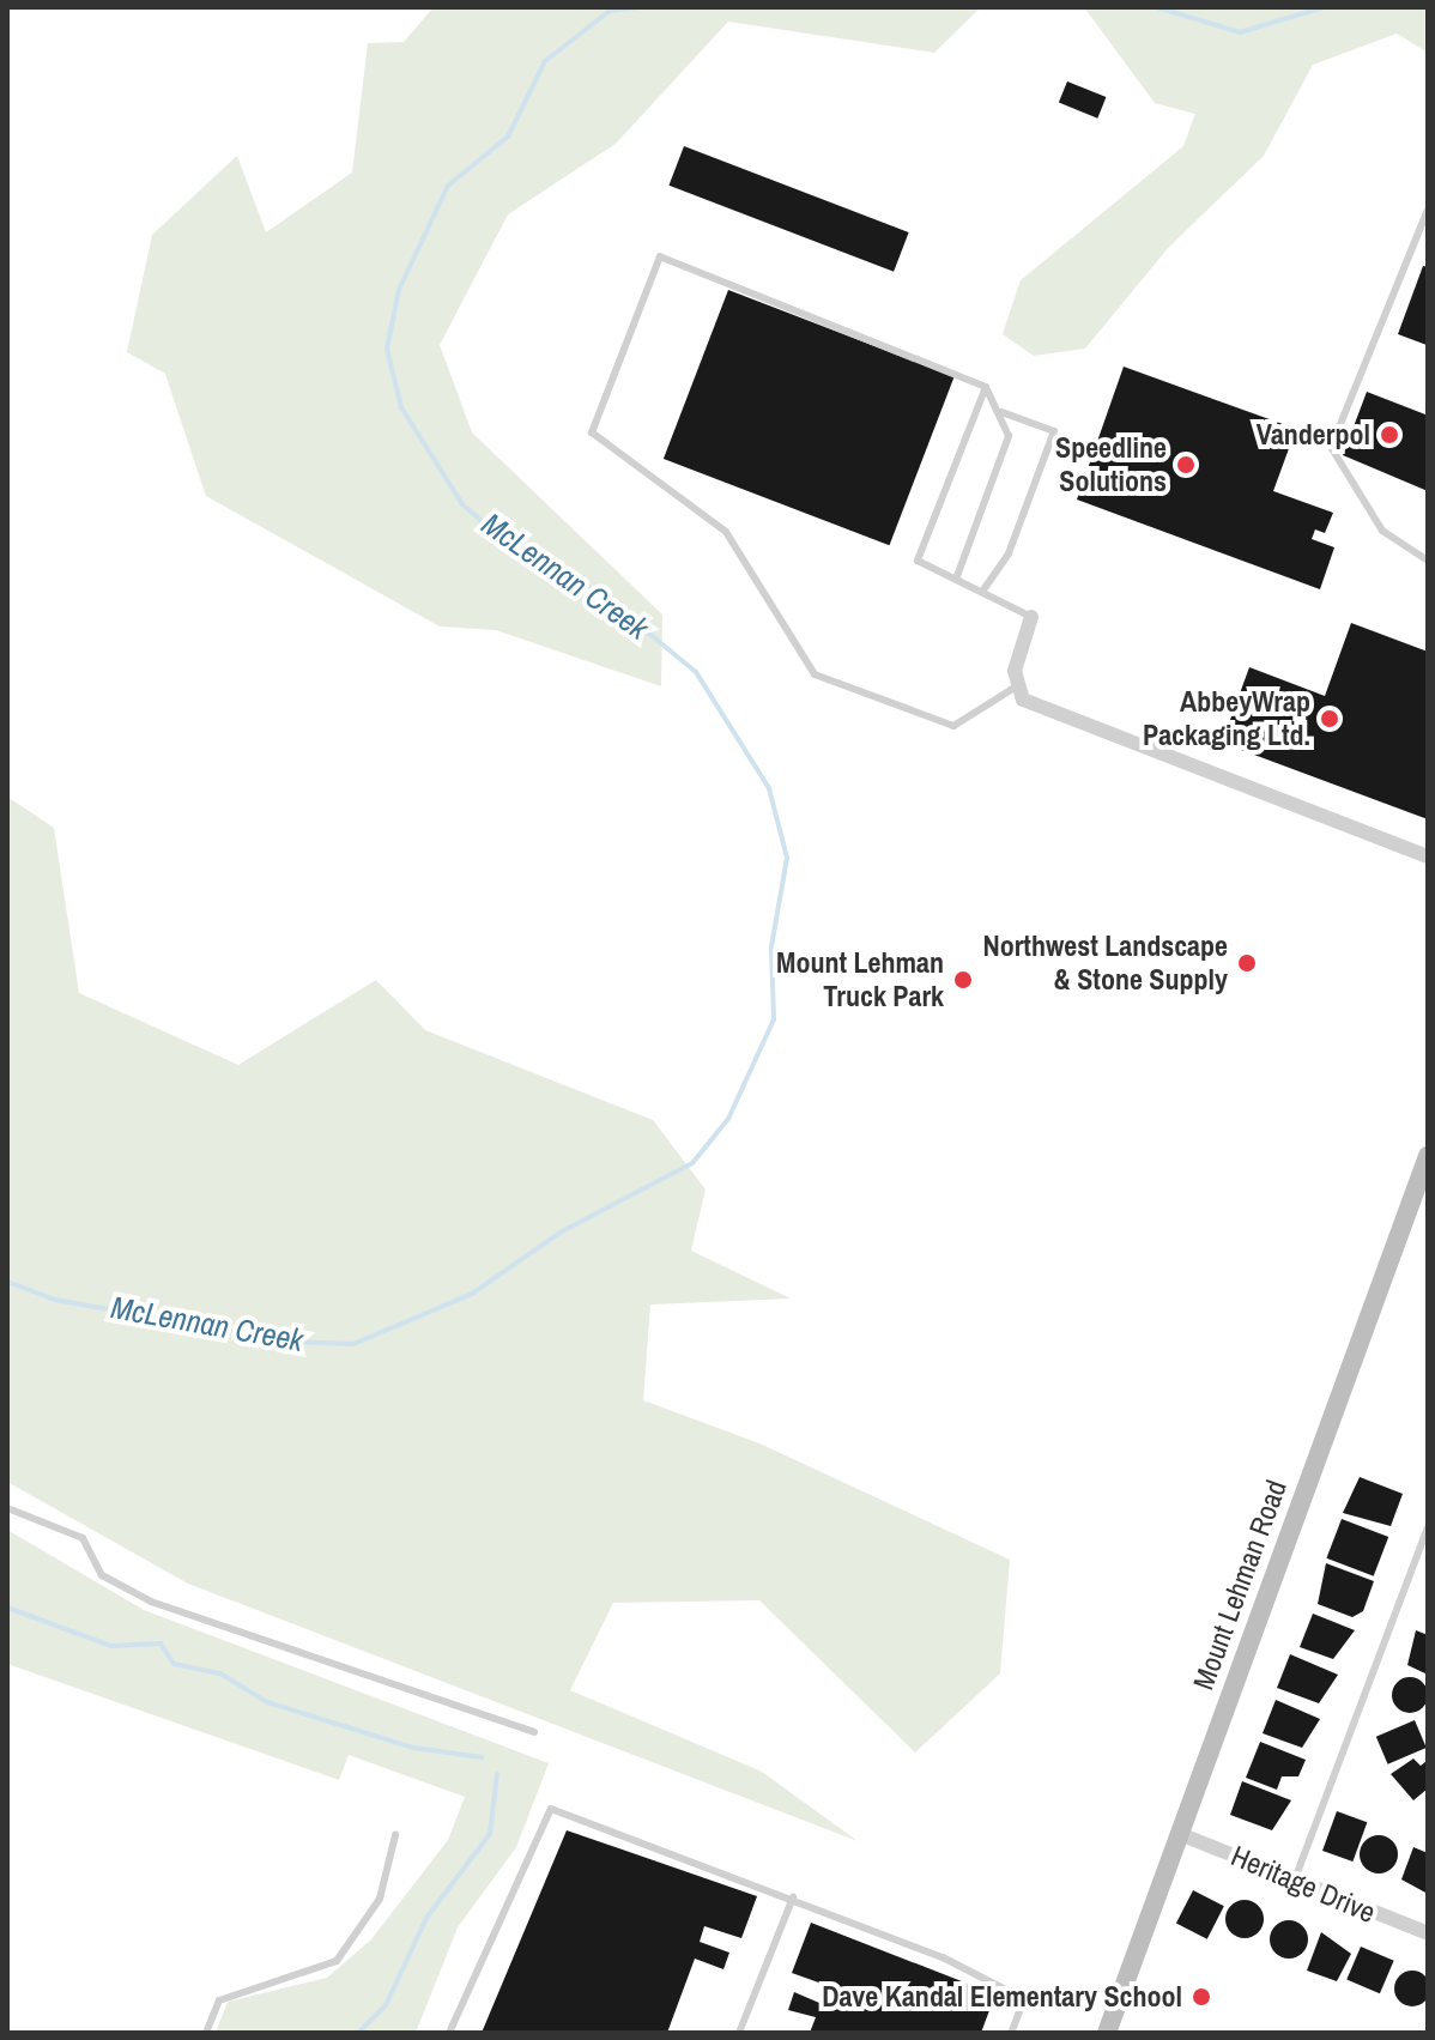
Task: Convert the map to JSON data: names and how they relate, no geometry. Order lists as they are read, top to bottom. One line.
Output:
{"streets":{"main road":["Mount Lehman Road"],"street":["Heritage Drive"]},"crossings":[["Mount Lehman Road","Heritage Drive"]],"water":["McLennan Creek"],"places":["Vanderpol","Speedline Solutions","AbbeyWrap Packaging Ltd.","Northwest Landscape & Stone Supply","Mount Lehman Truck Park","Dave Kandal Elementary School"]}
